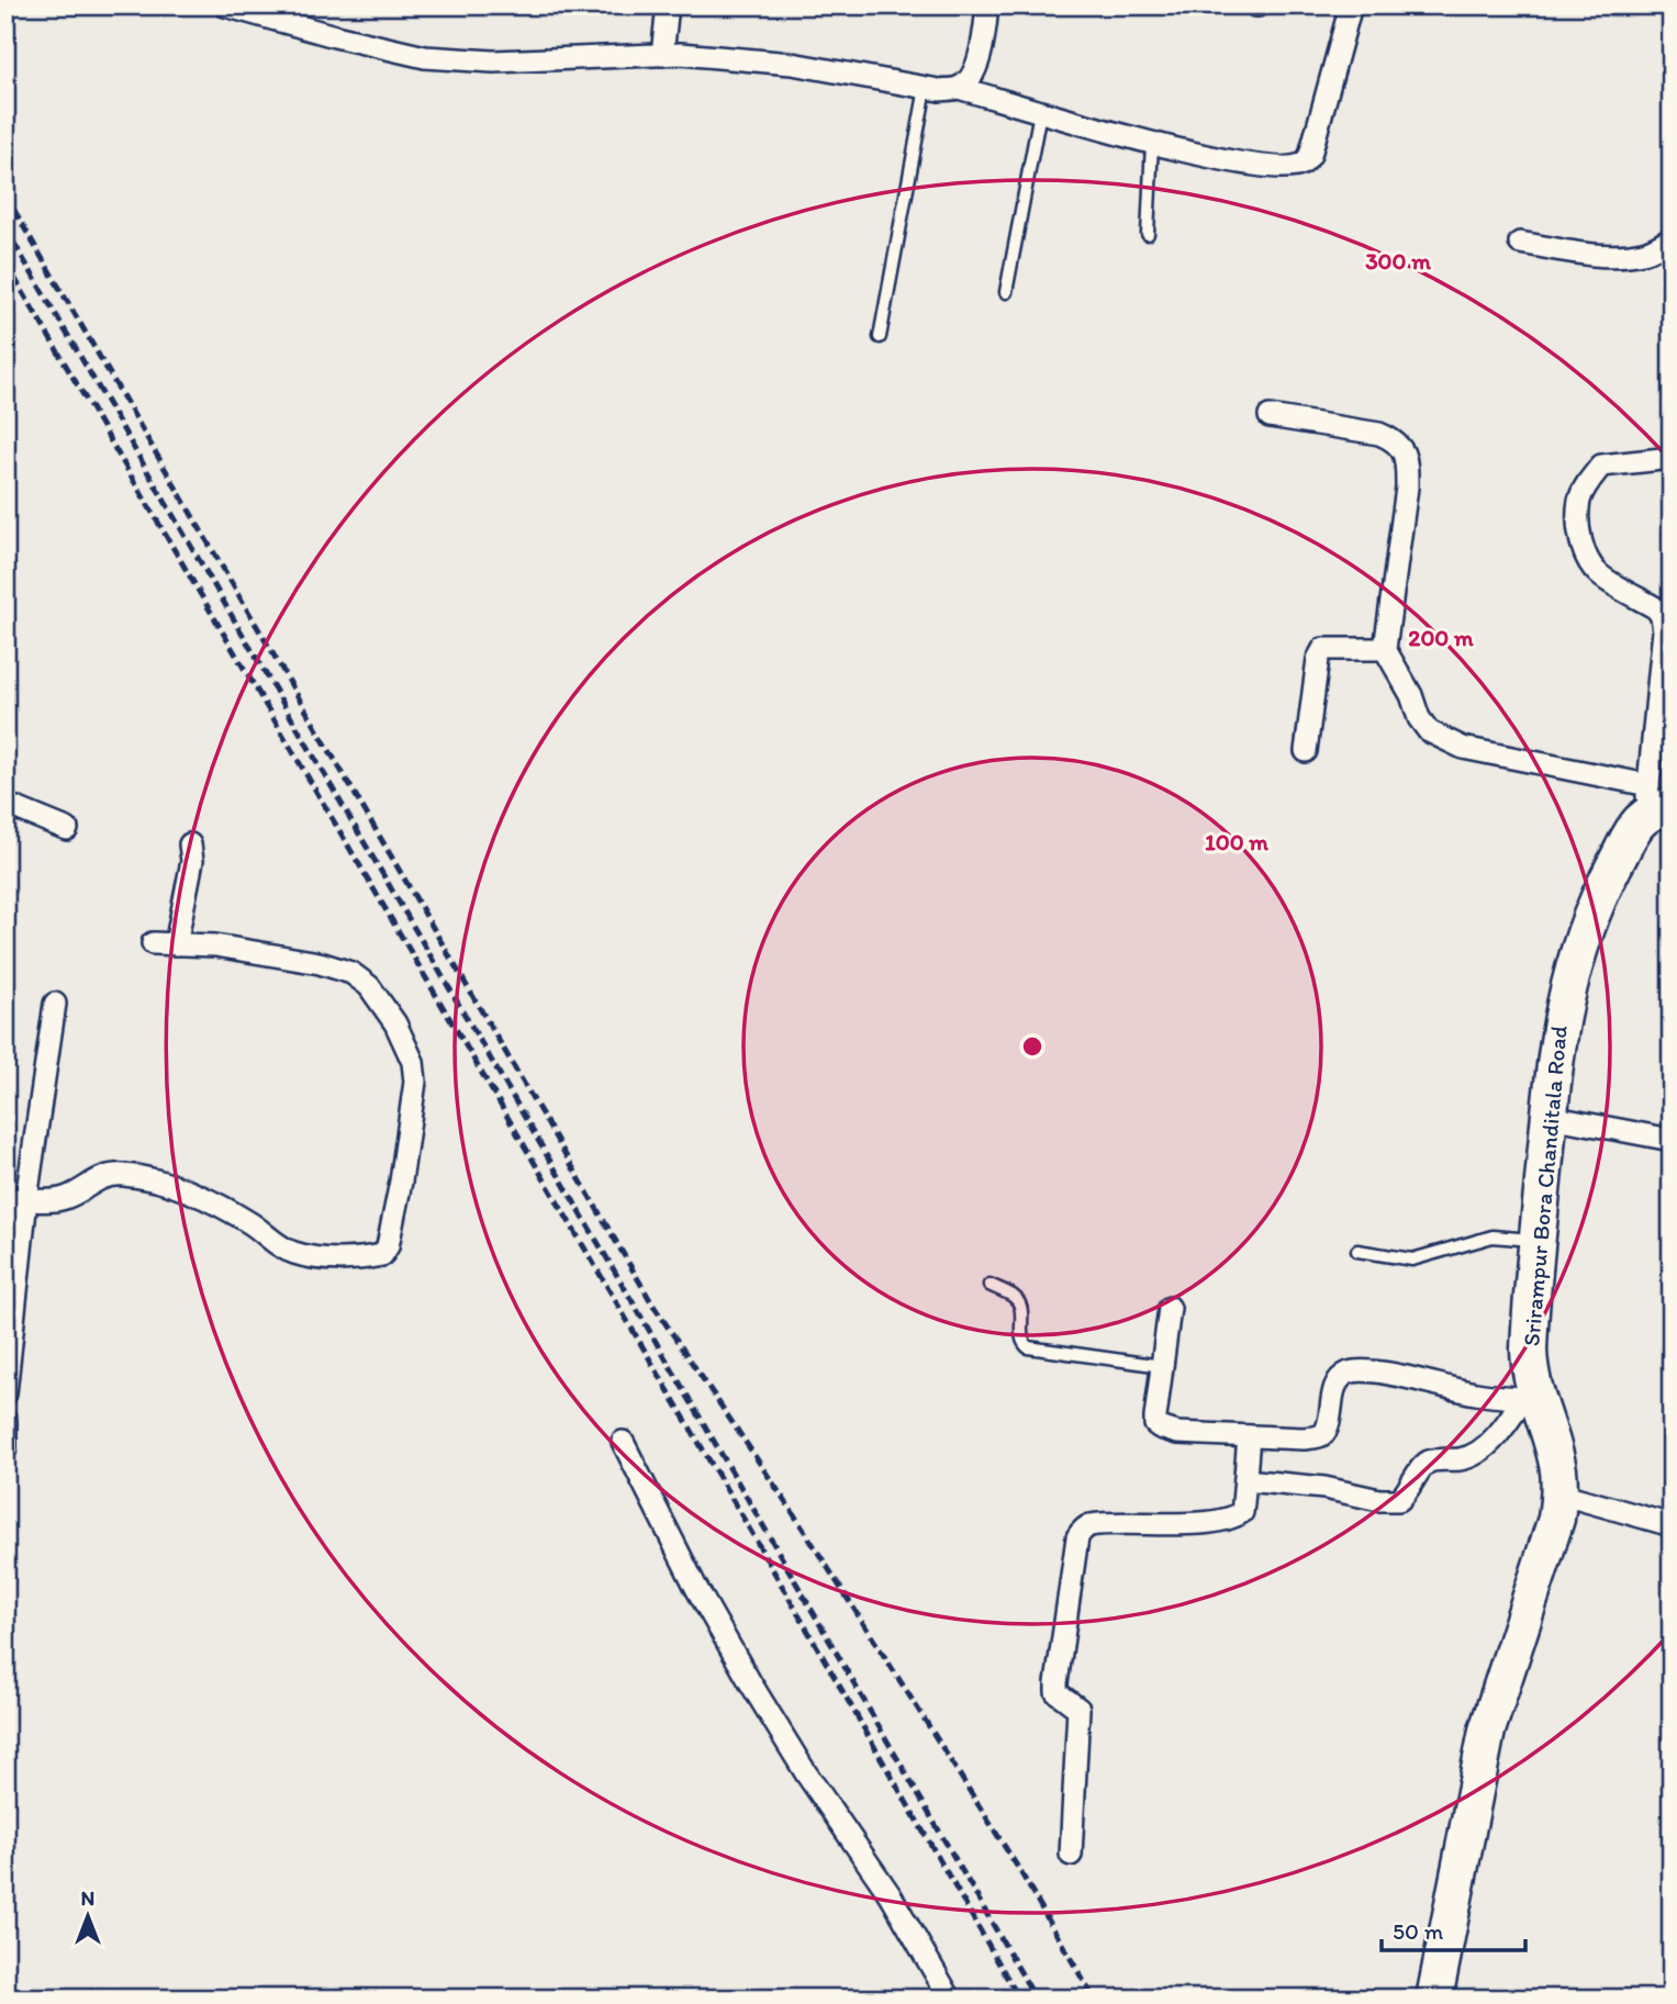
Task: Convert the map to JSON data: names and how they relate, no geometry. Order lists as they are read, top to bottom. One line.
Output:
{"streets":{"main road":["Srirampur Bora Chanditala Road"]},"scale_bar":"50 m","north":"top","rings":["300 m","200 m","100 m"]}
